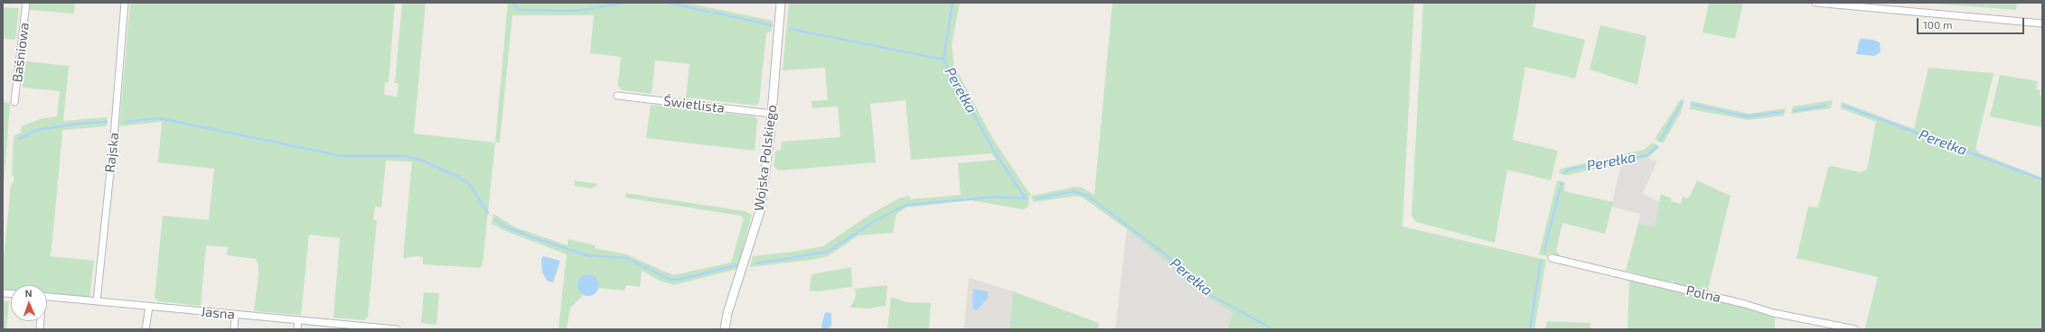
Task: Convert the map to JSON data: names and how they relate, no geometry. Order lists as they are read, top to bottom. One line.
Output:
{"streets":{"street":["Baśniowa","Świetlista","Rajska","Wojska Polskiego","Polna","Jasna"]},"crossings":[["Świetlista","Wojska Polskiego"],["Rajska","Jasna"]],"water":["Perełka"],"scale_bar":"100 m","north":"top"}
